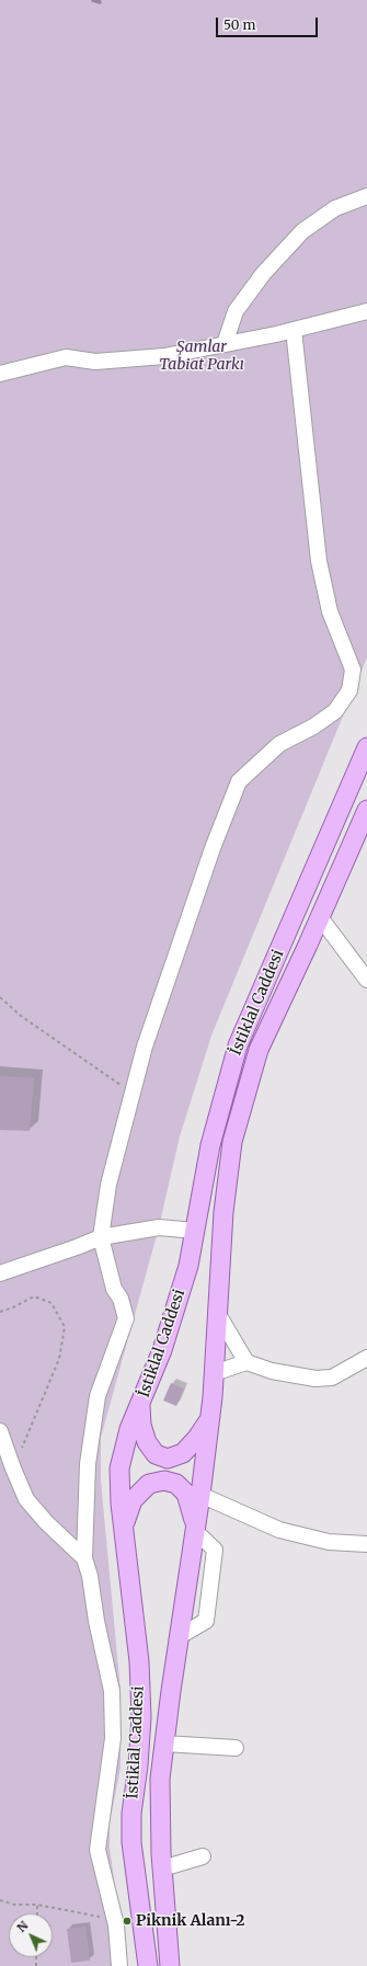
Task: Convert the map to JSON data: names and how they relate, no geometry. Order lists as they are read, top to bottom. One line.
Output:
{"streets":{"main road":["İstiklal Caddesi"]},"parks":["Şamlar Tabiat Parkı"],"places":["Piknik Alanı-2"],"scale_bar":"50 m","north":"top left"}
